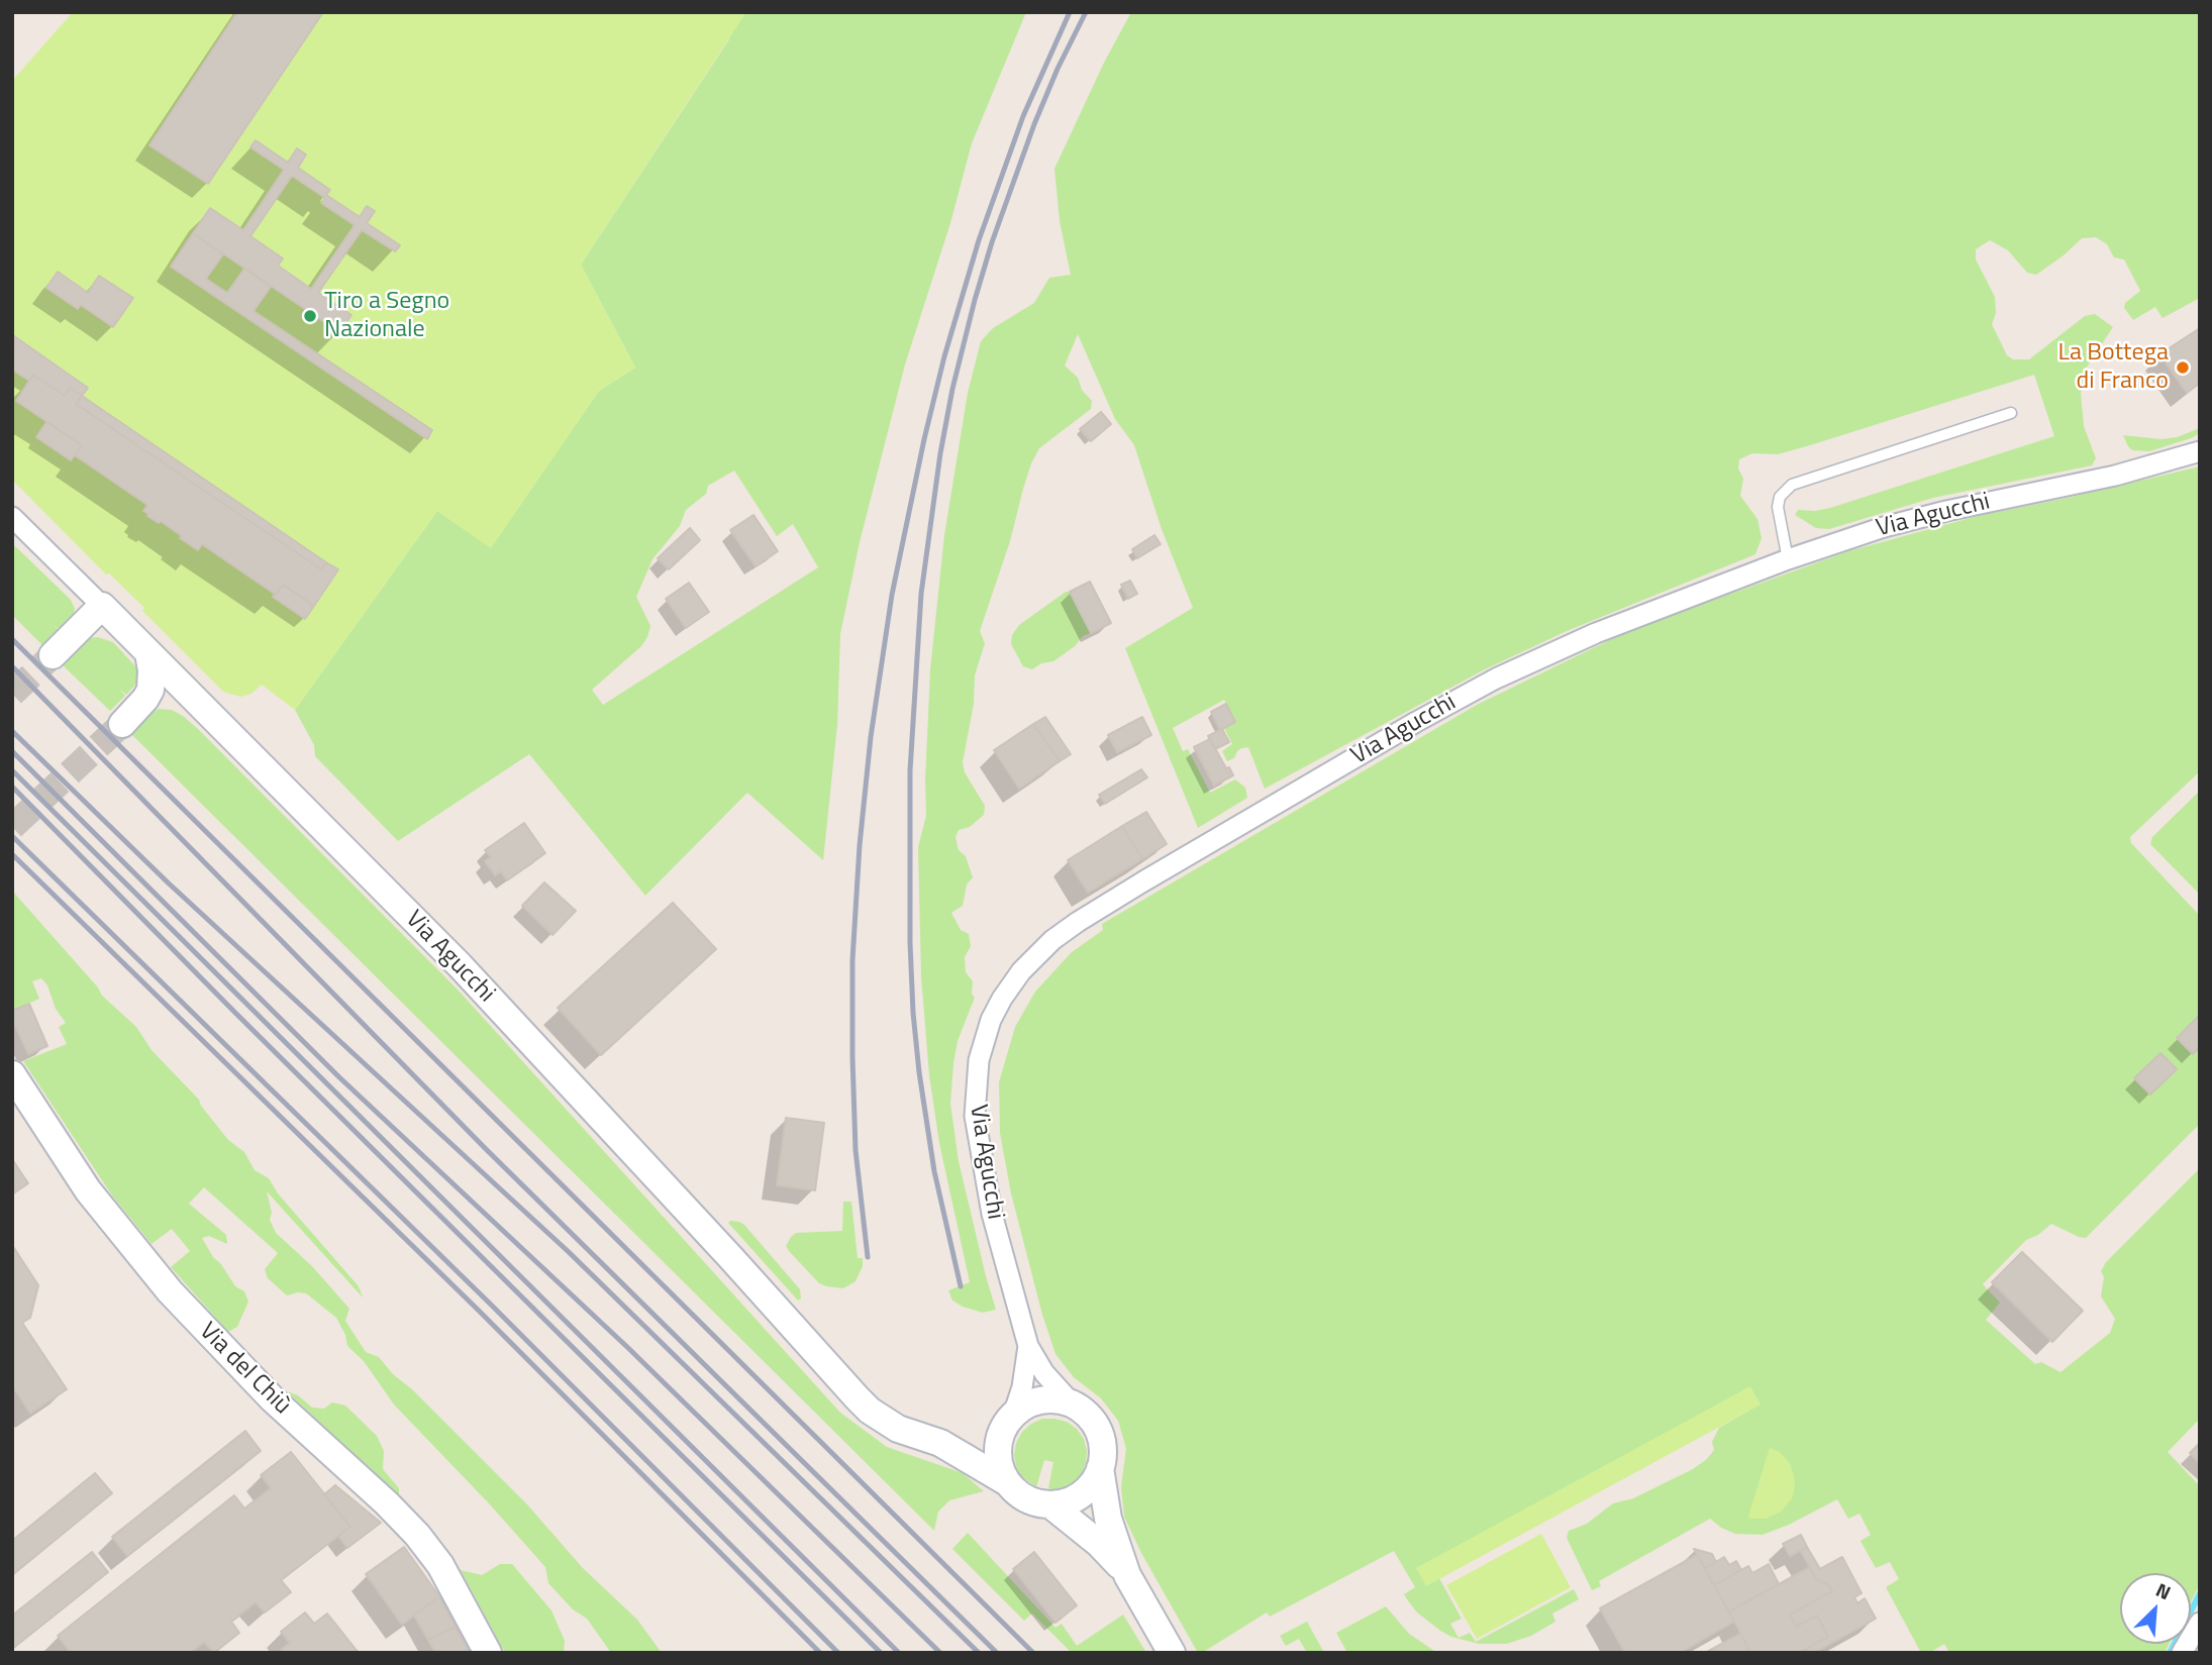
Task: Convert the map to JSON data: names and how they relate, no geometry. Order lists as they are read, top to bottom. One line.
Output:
{"streets":{"street":["Via Agucchi","Via del Chiù"]},"places":["Tiro a Segno Nazionale","La Bottega di Franco"],"north":"top right"}
